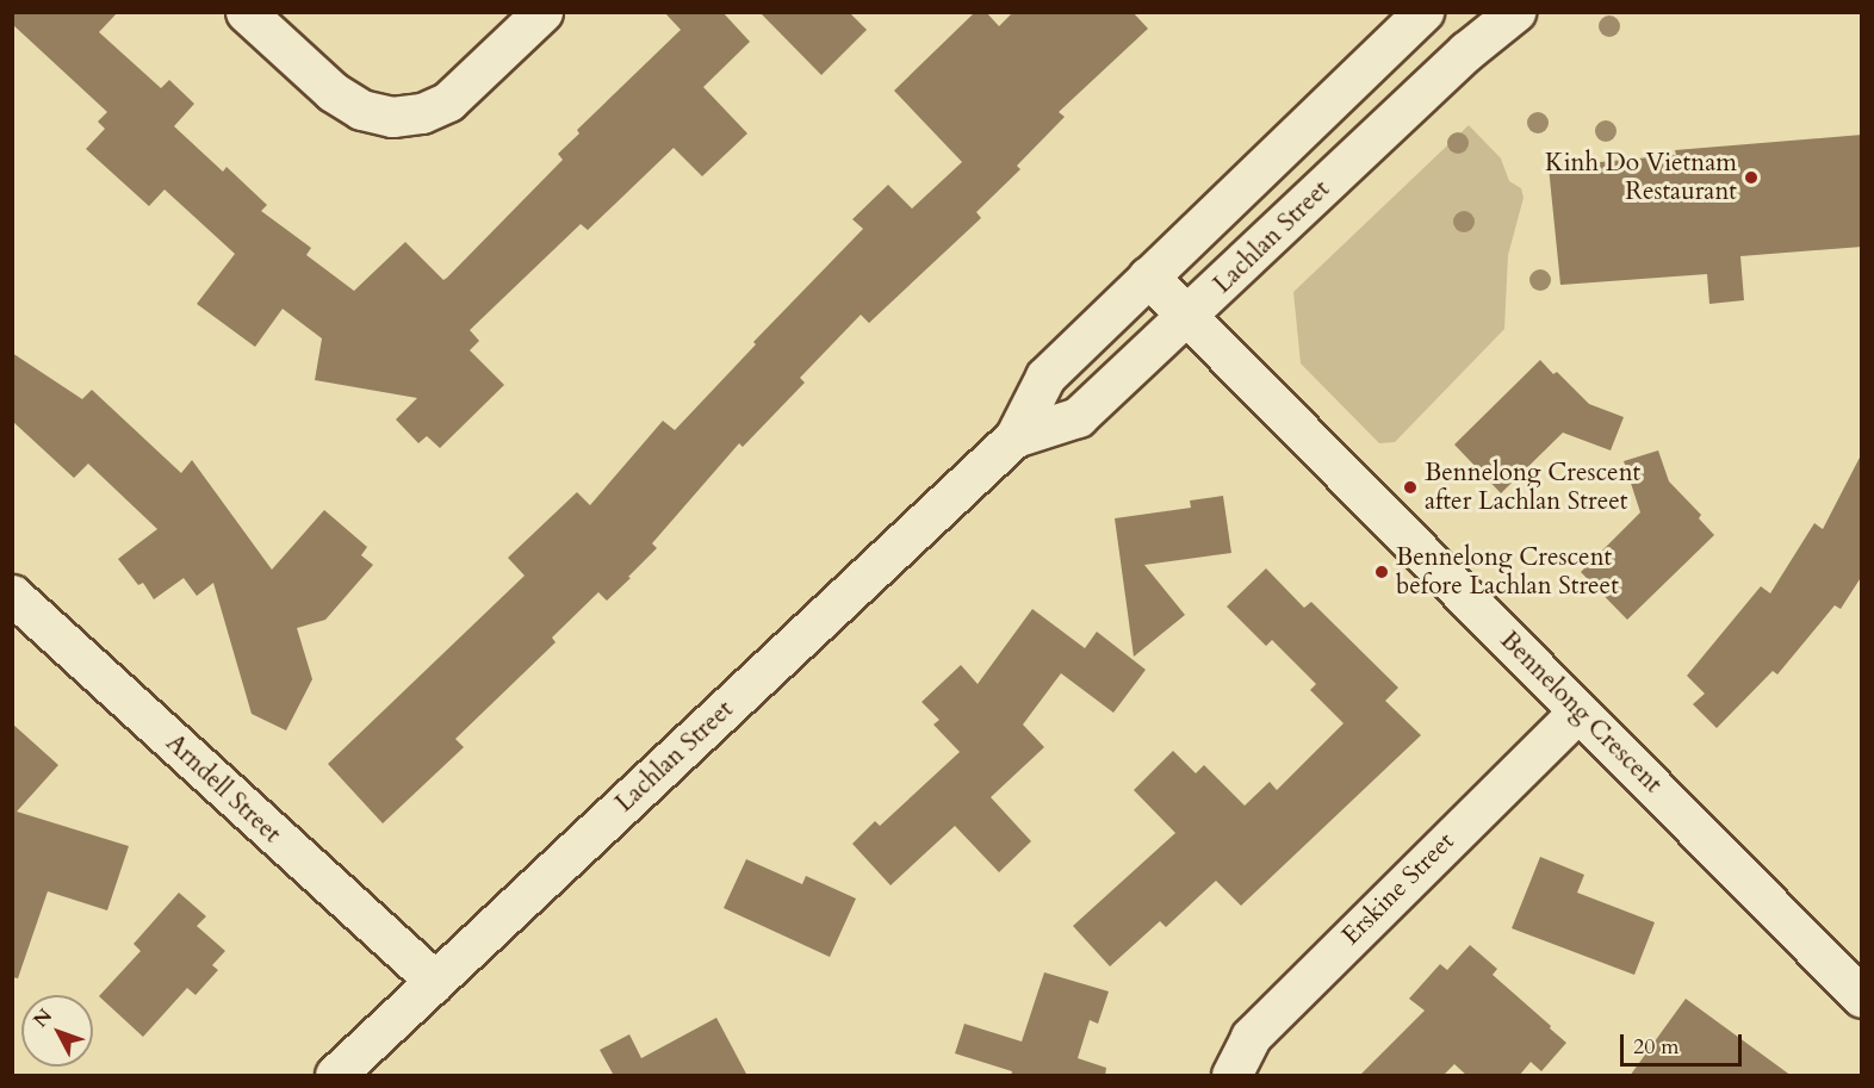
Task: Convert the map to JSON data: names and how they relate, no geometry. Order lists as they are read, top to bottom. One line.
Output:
{"streets":{"street":["Lachlan Street","Bennelong Crescent","Arndell Street","Erskine Street"]},"crossings":[["Lachlan Street","Bennelong Crescent"],["Lachlan Street","Arndell Street"],["Bennelong Crescent","Erskine Street"]],"places":["Kinh Do Vietnam Restaurant","Bennelong Crescent after Lachlan Street","Bennelong Crescent before Lachlan Street"],"scale_bar":"20 m","north":"top left"}
